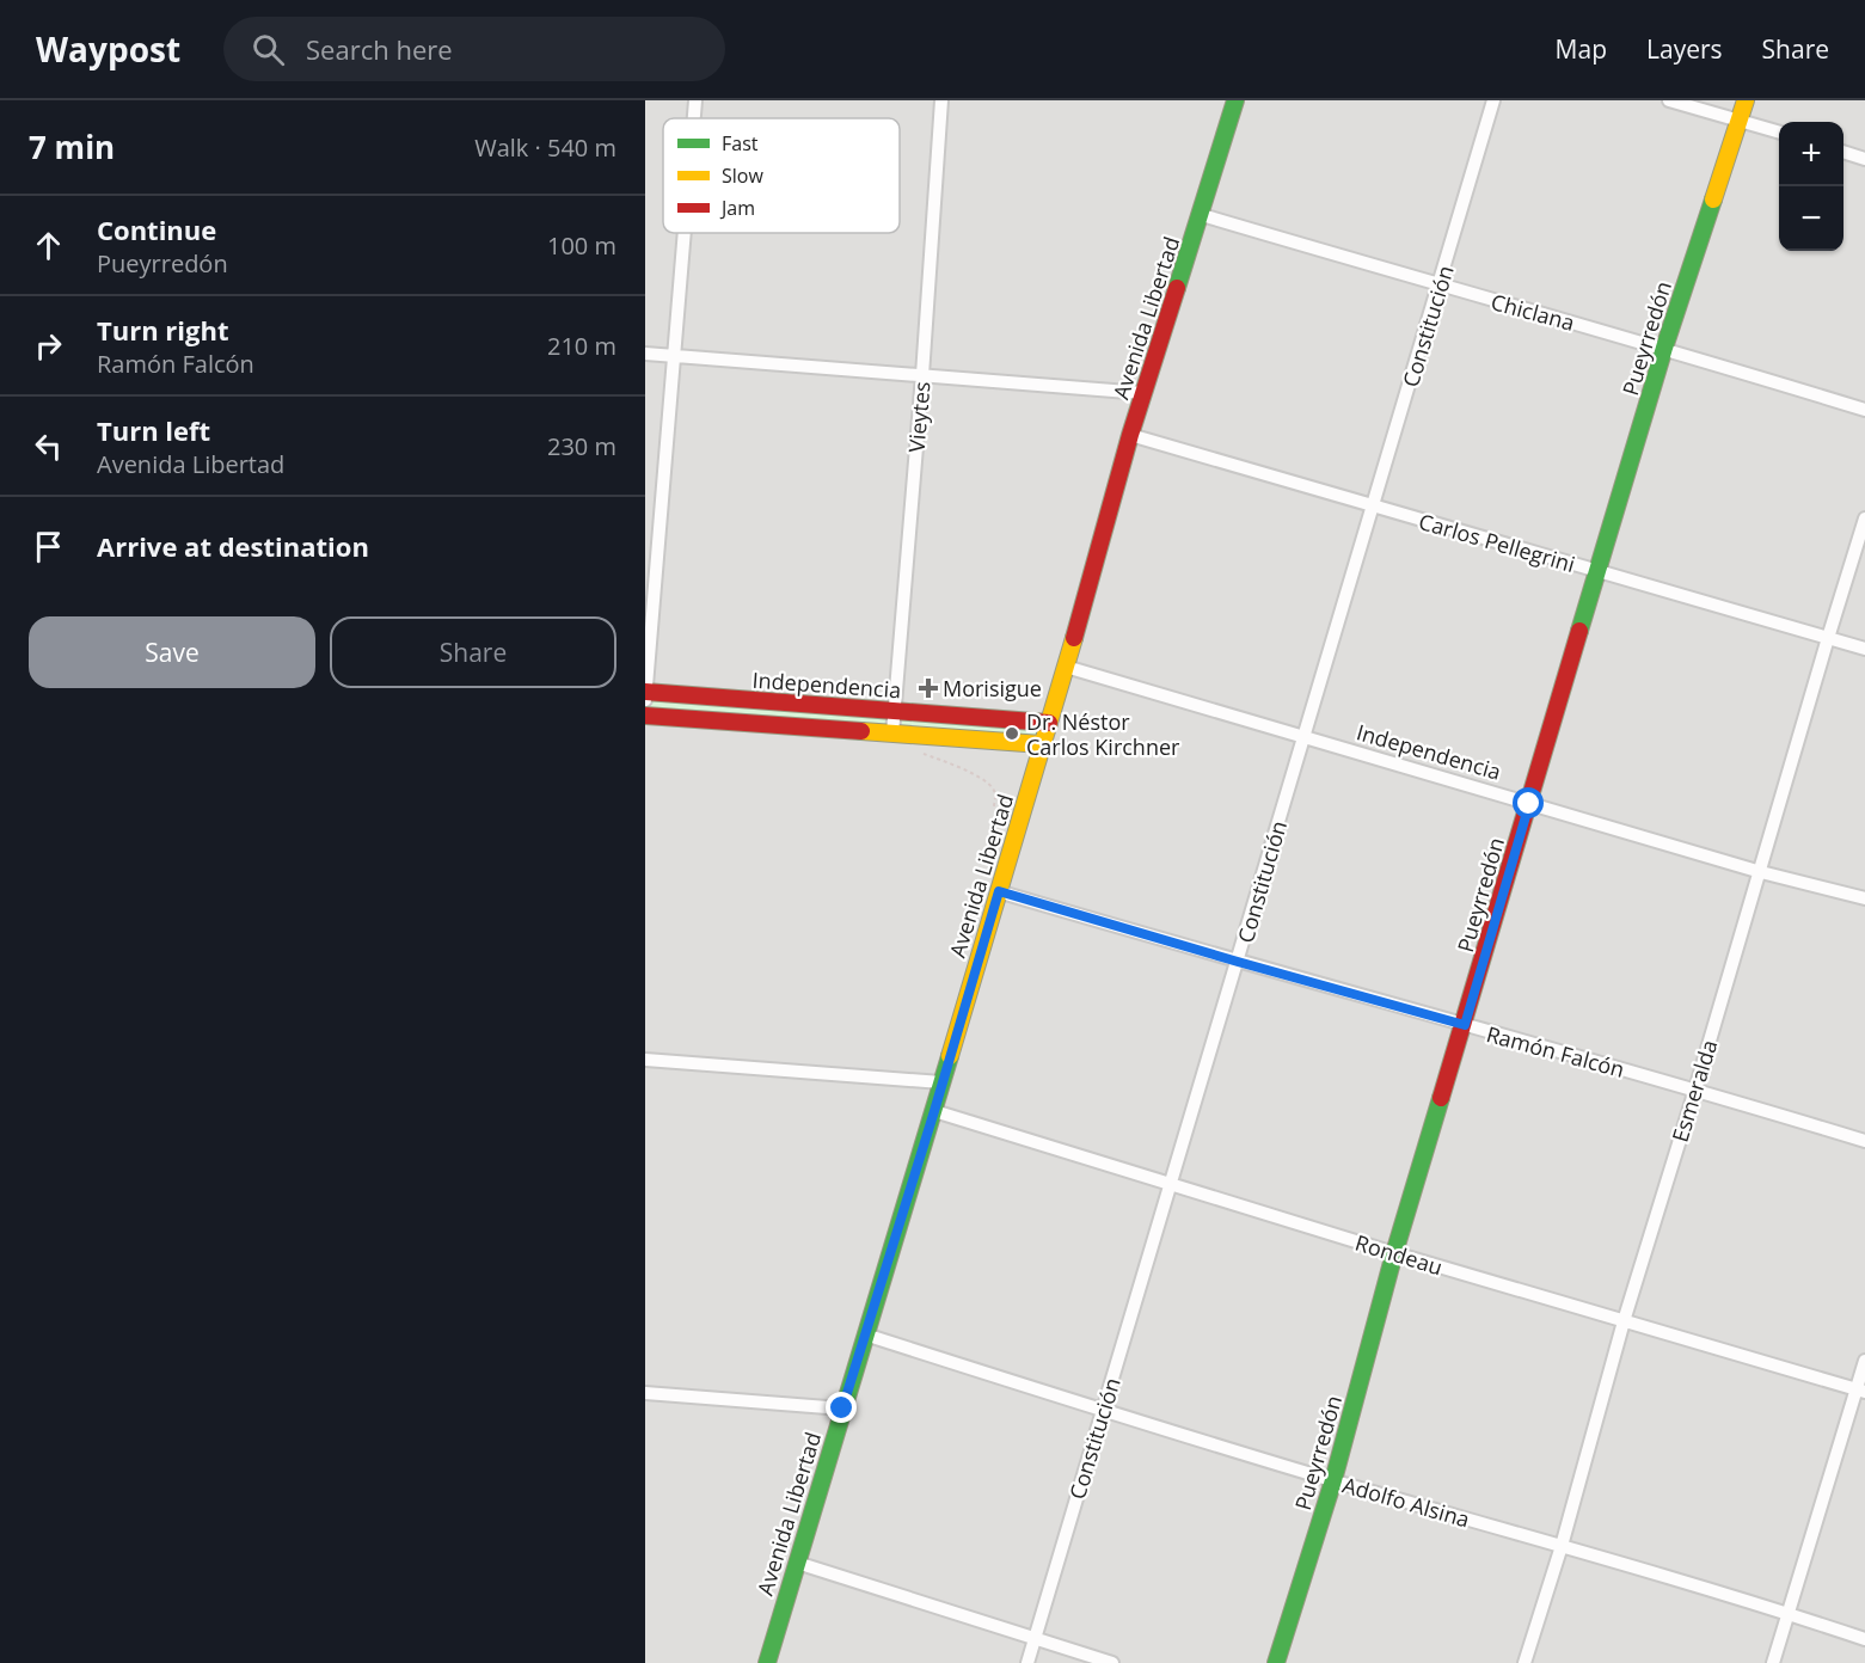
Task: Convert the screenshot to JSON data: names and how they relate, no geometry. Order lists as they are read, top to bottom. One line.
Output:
{"streets":{"street":["Chiclana","Avenida Libertad","Constitución","Pueyrredón","Vieytes","Carlos Pellegrini","Independencia","Ramón Falcón","Esmeralda","Rondeau","Adolfo Alsina"]},"crossings":[["Chiclana","Avenida Libertad"],["Chiclana","Constitución"],["Chiclana","Pueyrredón"],["Avenida Libertad","Carlos Pellegrini"],["Avenida Libertad","Independencia"],["Avenida Libertad","Ramón Falcón"],["Avenida Libertad","Rondeau"],["Avenida Libertad","Adolfo Alsina"],["Constitución","Carlos Pellegrini"],["Constitución","Independencia"],["Constitución","Ramón Falcón"],["Constitución","Rondeau"],["Constitución","Adolfo Alsina"],["Pueyrredón","Carlos Pellegrini"],["Pueyrredón","Independencia"],["Pueyrredón","Ramón Falcón"],["Pueyrredón","Rondeau"],["Pueyrredón","Adolfo Alsina"],["Vieytes","Independencia"],["Carlos Pellegrini","Esmeralda"],["Independencia","Esmeralda"],["Ramón Falcón","Esmeralda"],["Esmeralda","Rondeau"],["Esmeralda","Adolfo Alsina"]],"places":{"health":["Morisigue"],"other":["Dr. Néstor Carlos Kirchner"]},"legend":["Fast","Slow","Jam"],"page":{"header":"Waypost","search":"Search here","nav":["Map","Layers","Share"],"heading":["7 min","Walk · 540 m"],"map_buttons":["+","−"],"list":[["Continue","Pueyrredón","100 m"],["Turn right","Ramón Falcón","210 m"],["Turn left","Avenida Libertad","230 m"],"Arrive at destination"],"buttons":["Save","Share"]}}
